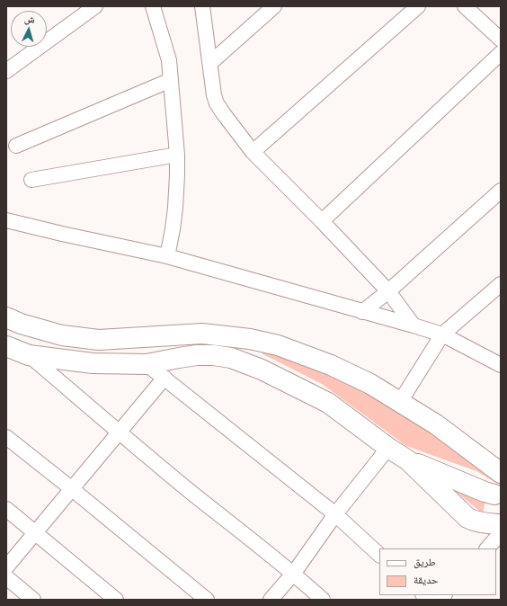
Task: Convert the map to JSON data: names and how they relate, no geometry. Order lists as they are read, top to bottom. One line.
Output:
{"legend":["طريق","حديقة"],"north":"top"}
